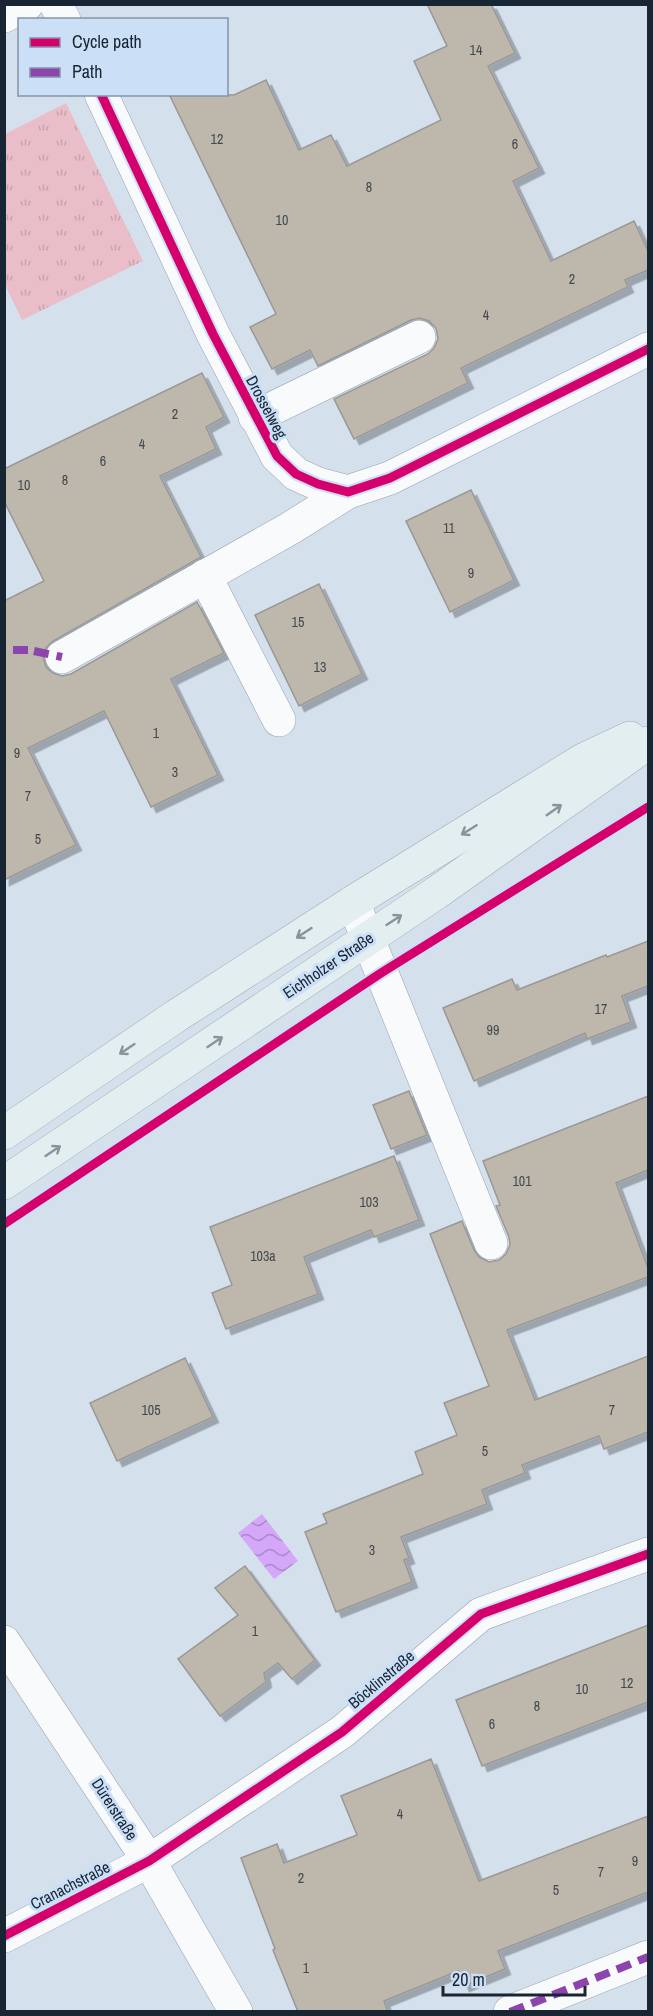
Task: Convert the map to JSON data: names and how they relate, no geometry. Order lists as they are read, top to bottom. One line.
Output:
{"streets":{"main road":["Eichholzer Straße"],"street":["Drosselweg","Böcklinstraße","Dürerstraße","Cranachstraße"]},"crossings":[["Böcklinstraße","Dürerstraße"],["Böcklinstraße","Cranachstraße"],["Dürerstraße","Cranachstraße"]],"house_numbers":["14","12","6","8","10","2","4","2","4","6","8","10","11","9","15","13","1","9","3","7","5","17","99","101","103","103a","105","7","5","3","1","12","10","8","6","4","9","7","2","5","1"],"legend":["Cycle path","Path"],"scale_bar":"20 m"}
